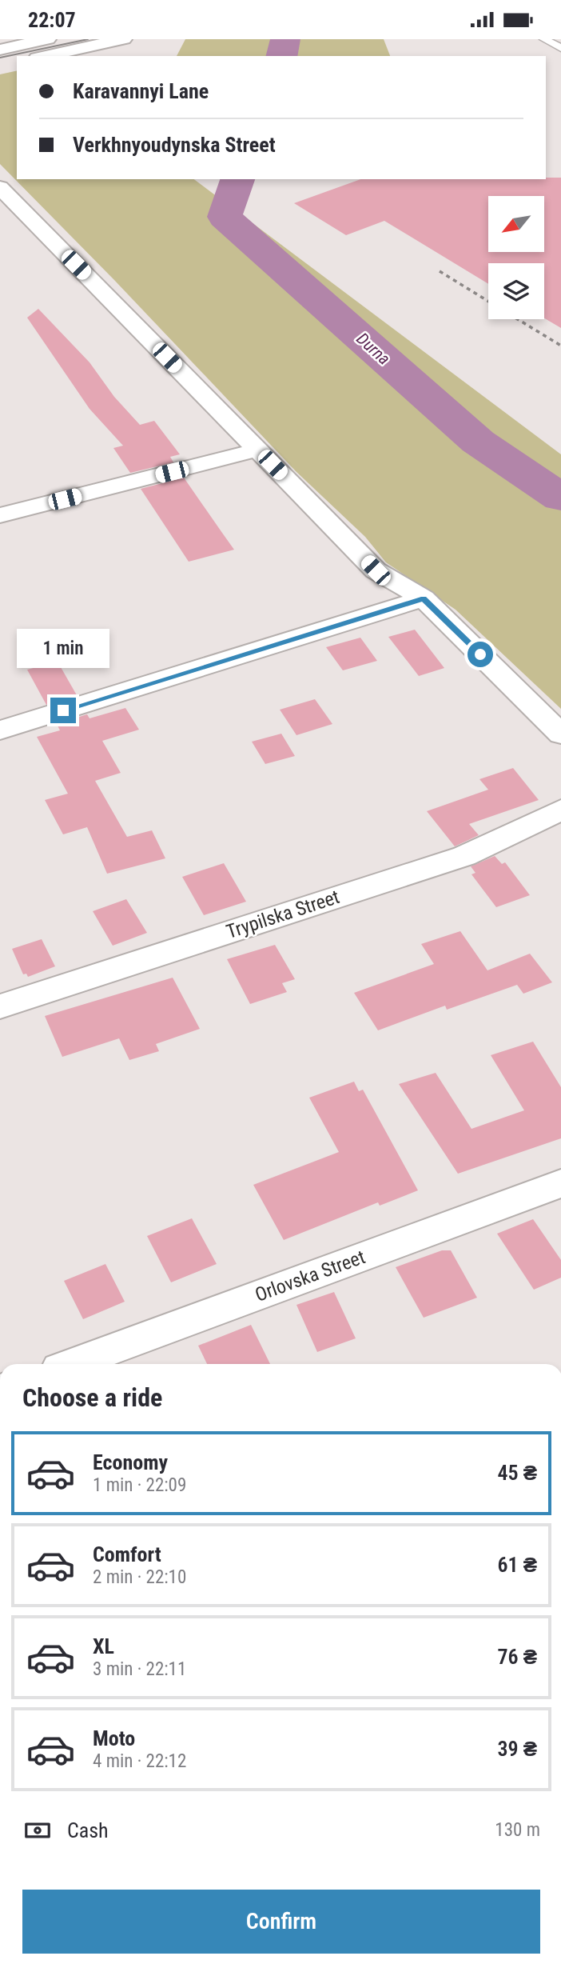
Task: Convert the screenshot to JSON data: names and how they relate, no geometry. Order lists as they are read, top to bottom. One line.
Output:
{"streets":{"street":["Trypilska Street","Orlovska Street"]},"water":["Durna"],"north":"bottom left","page":{"status":"22:07","banner":["Karavannyi Lane","Verkhnyoudynska Street"],"bubble":"1 min","heading":"Choose a ride","list":[{"name":"Economy","note":"1 min · 22:09","value":"45 ₴"},{"name":"Comfort","note":"2 min · 22:10","value":"61 ₴"},{"name":"XL","note":"3 min · 22:11","value":"76 ₴"},{"name":"Moto","note":"4 min · 22:12","value":"39 ₴"}],"pay":["Cash","130 m"],"buttons":"Confirm"}}
